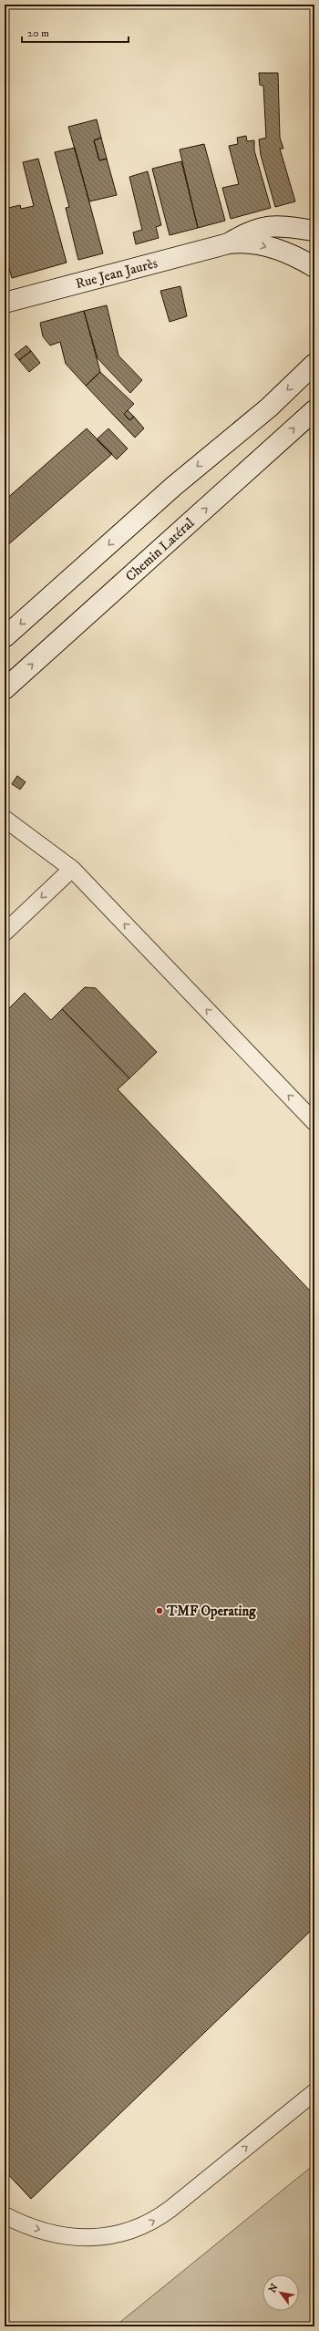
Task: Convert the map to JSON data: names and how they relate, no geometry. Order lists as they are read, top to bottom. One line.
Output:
{"streets":{"street":["Rue Jean Jaurès","Chemin Latéral"]},"places":["TMF Operating"],"scale_bar":"20 m","north":"top left"}
